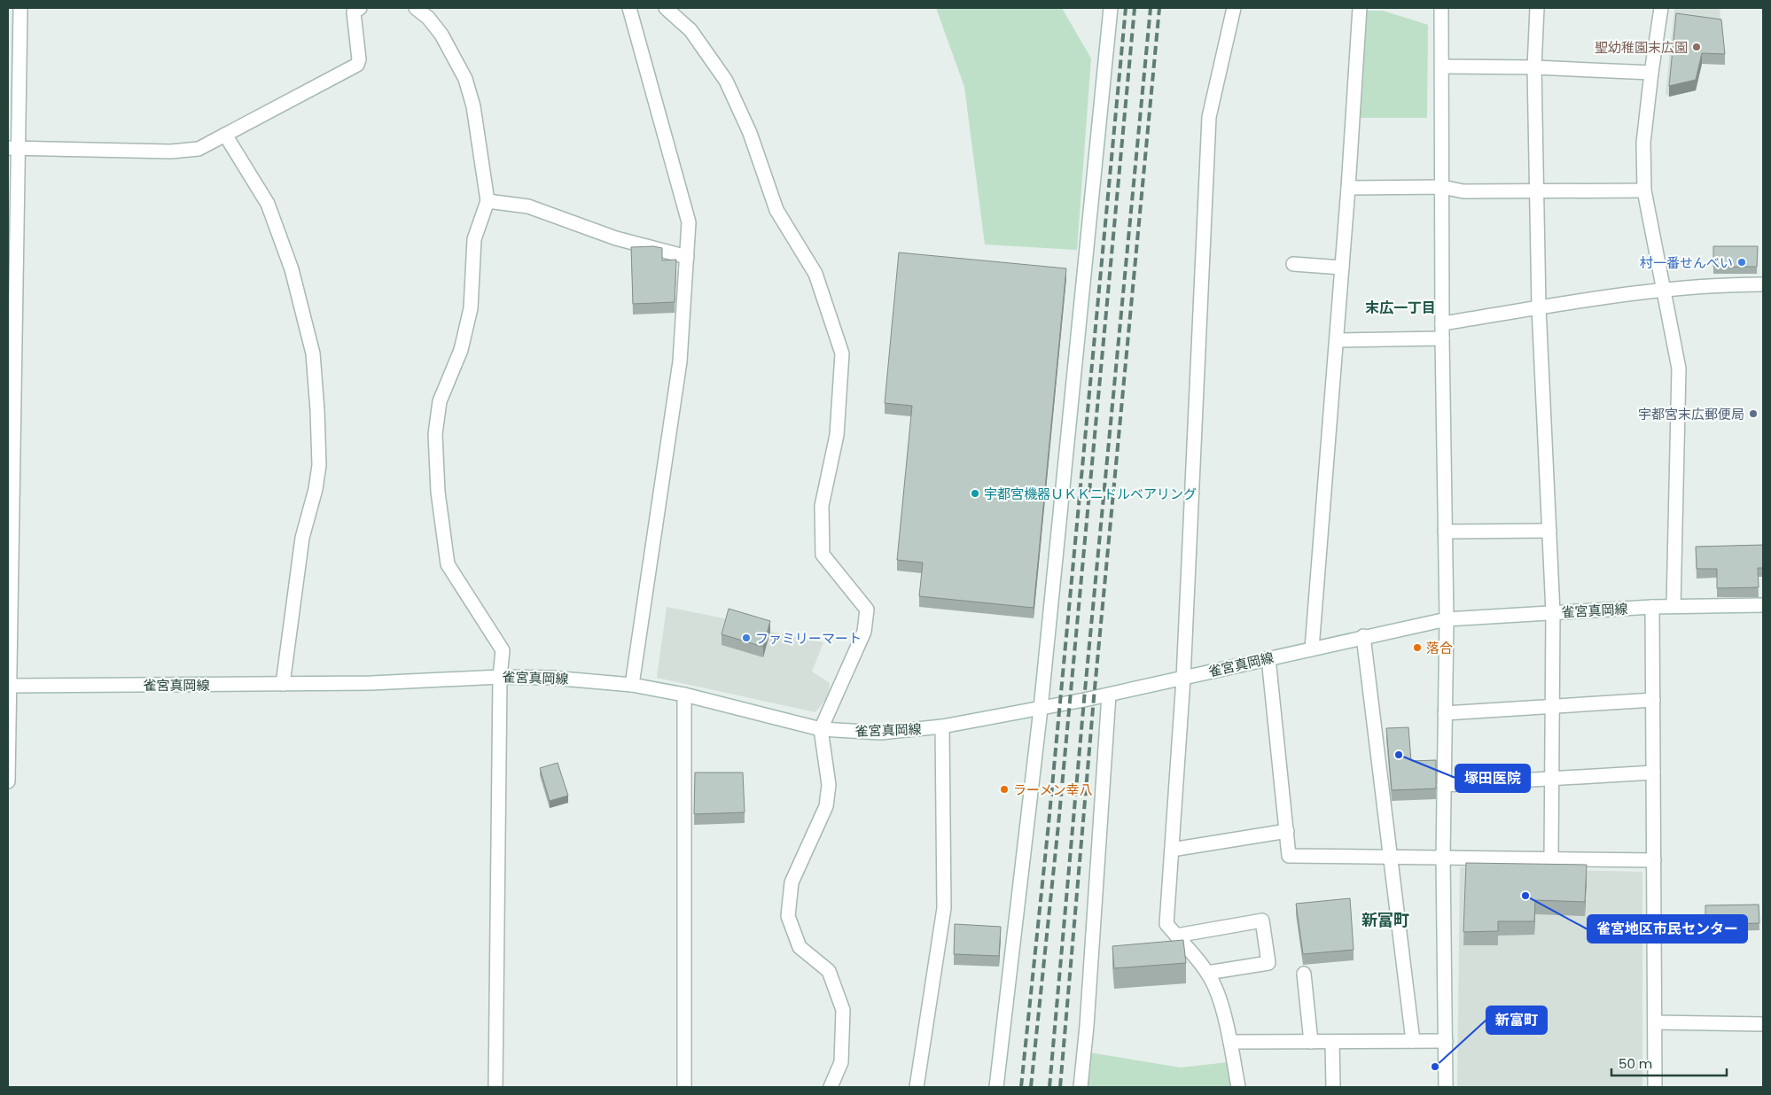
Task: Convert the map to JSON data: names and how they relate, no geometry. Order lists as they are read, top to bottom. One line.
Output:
{"streets":{"street":["雀宮真岡線"]},"districts":["末広一丁目","新富町"],"places":["聖幼稚園末広園","村一番せんべい","宇都宮末広郵便局","宇都宮機器ＵＫＫニドルベアリング","ファミリーマート","落合","塚田医院","ラーメン幸八","雀宮地区市民センター","新富町"],"scale_bar":"50 m"}
